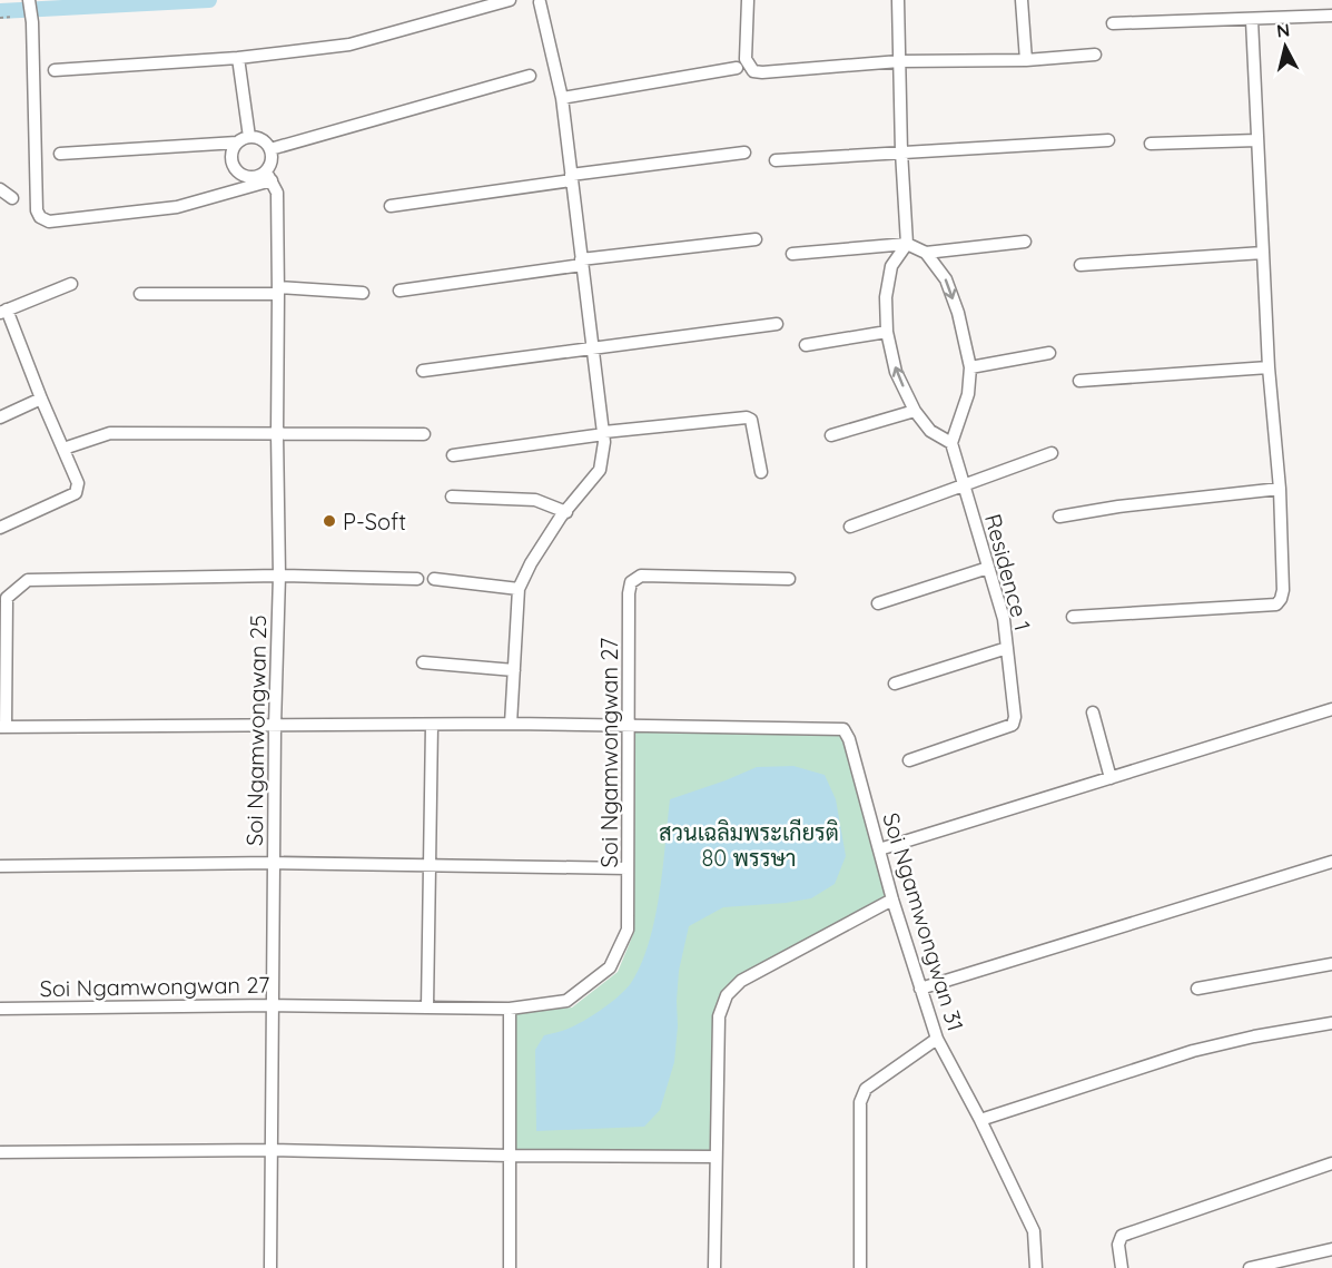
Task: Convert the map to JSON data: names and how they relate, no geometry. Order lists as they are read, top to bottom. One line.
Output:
{"streets":{"street":["Residence 1","Soi Ngamwongwan 25","Soi Ngamwongwan 27","Soi Ngamwongwan 31"]},"crossings":[["Soi Ngamwongwan 25","Soi Ngamwongwan 27"],["Soi Ngamwongwan 27","Soi Ngamwongwan 31"]],"parks":["สวนเฉลิมพระเกียรติ 80 พรรษา"],"places":["P-Soft"],"north":"top"}
